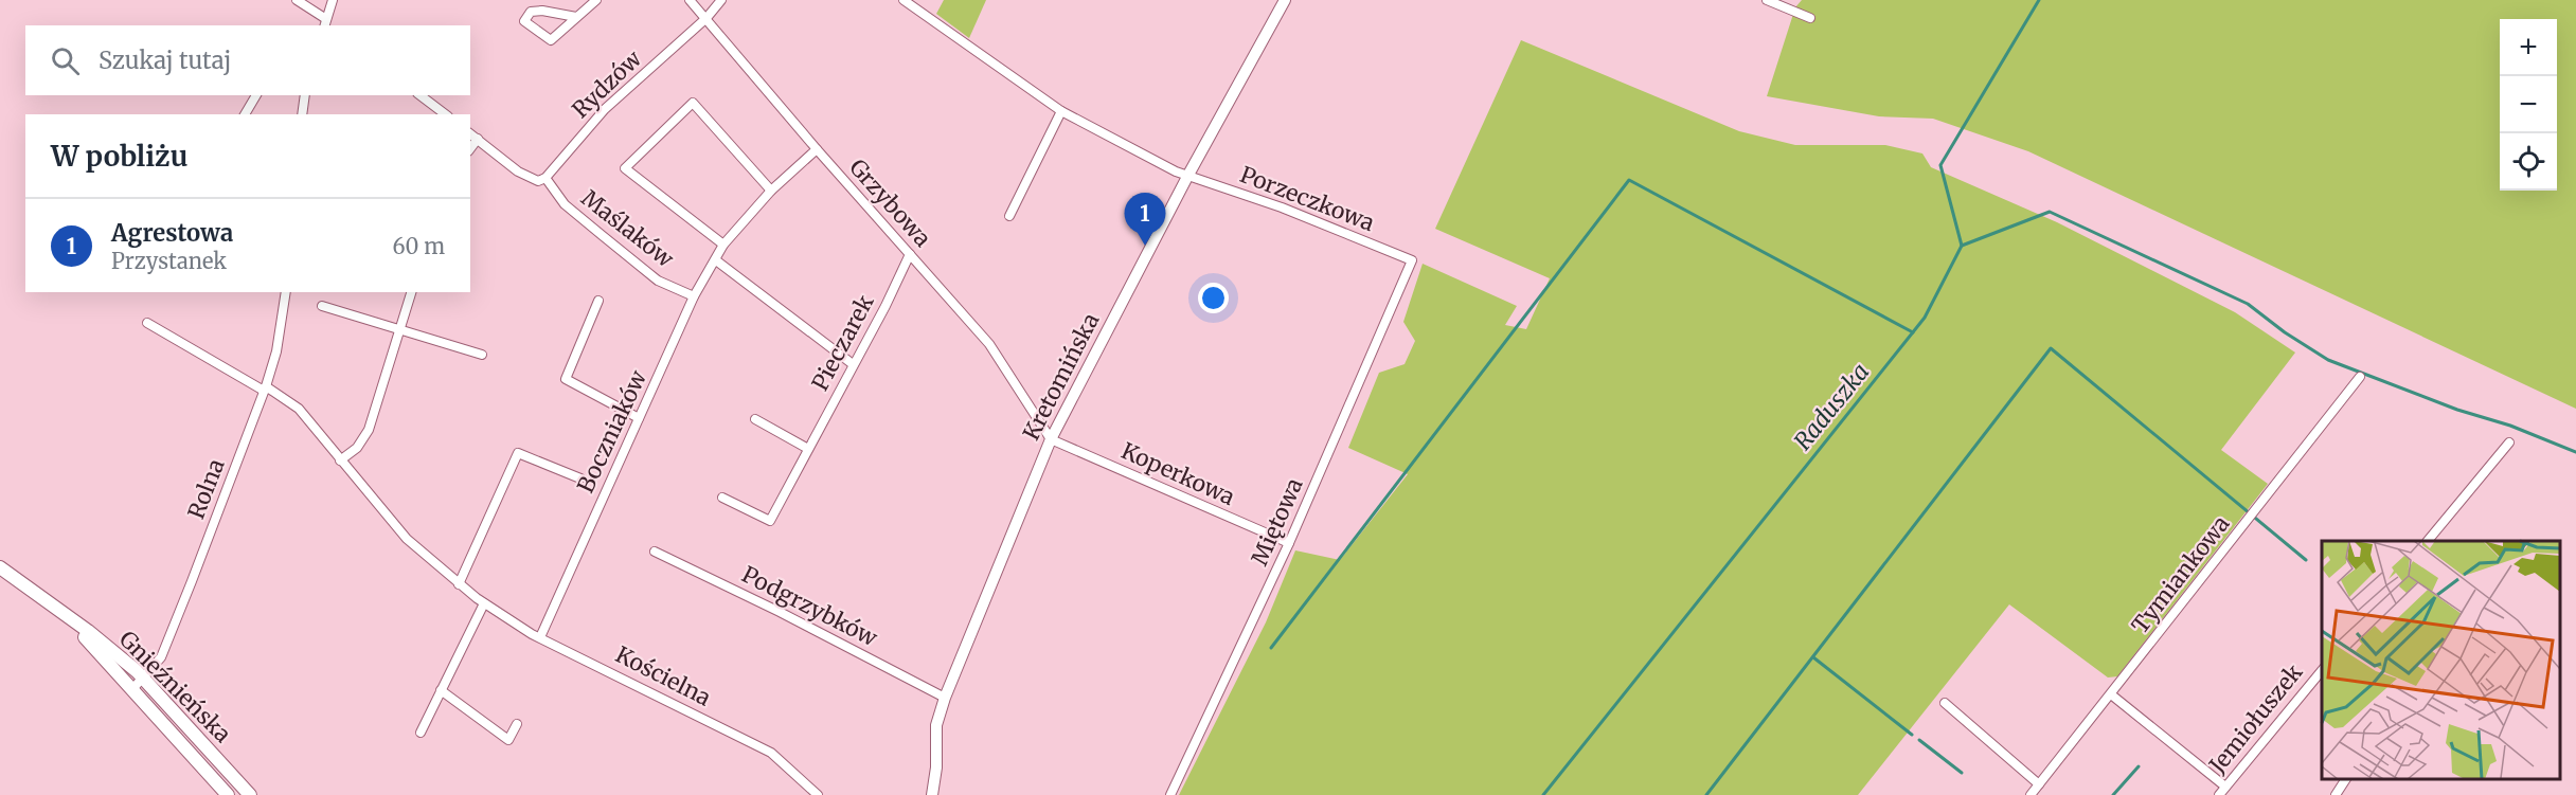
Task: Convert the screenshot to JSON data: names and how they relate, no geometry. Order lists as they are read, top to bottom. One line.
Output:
{"streets":{"main road":["Gnieźnieńska"],"street":["Rydzów","Porzeczkowa","Grzybowa","Maślaków","Pieczarek","Kretomińska","Boczniaków","Koperkowa","Rolna","Miętowa","Tymiankowa","Podgrzybków","Kościelna","Jemiołuszek"]},"crossings":[["Rydzów","Grzybowa"],["Rydzów","Maślaków"],["Porzeczkowa","Kretomińska"],["Porzeczkowa","Miętowa"],["Grzybowa","Pieczarek"],["Grzybowa","Kretomińska"],["Grzybowa","Boczniaków"],["Grzybowa","Koperkowa"],["Maślaków","Boczniaków"],["Kretomińska","Koperkowa"],["Kretomińska","Podgrzybków"],["Boczniaków","Kościelna"],["Koperkowa","Miętowa"],["Rolna","Kościelna"],["Rolna","Gnieźnieńska"]],"water":["Raduszka"],"page":{"map_buttons":["+","−"],"search":"Szukaj tutaj","heading":"W pobliżu","pins":"1","list":[{"mark":"1","name":"Agrestowa","note":"Przystanek","value":"60 m"}]}}
